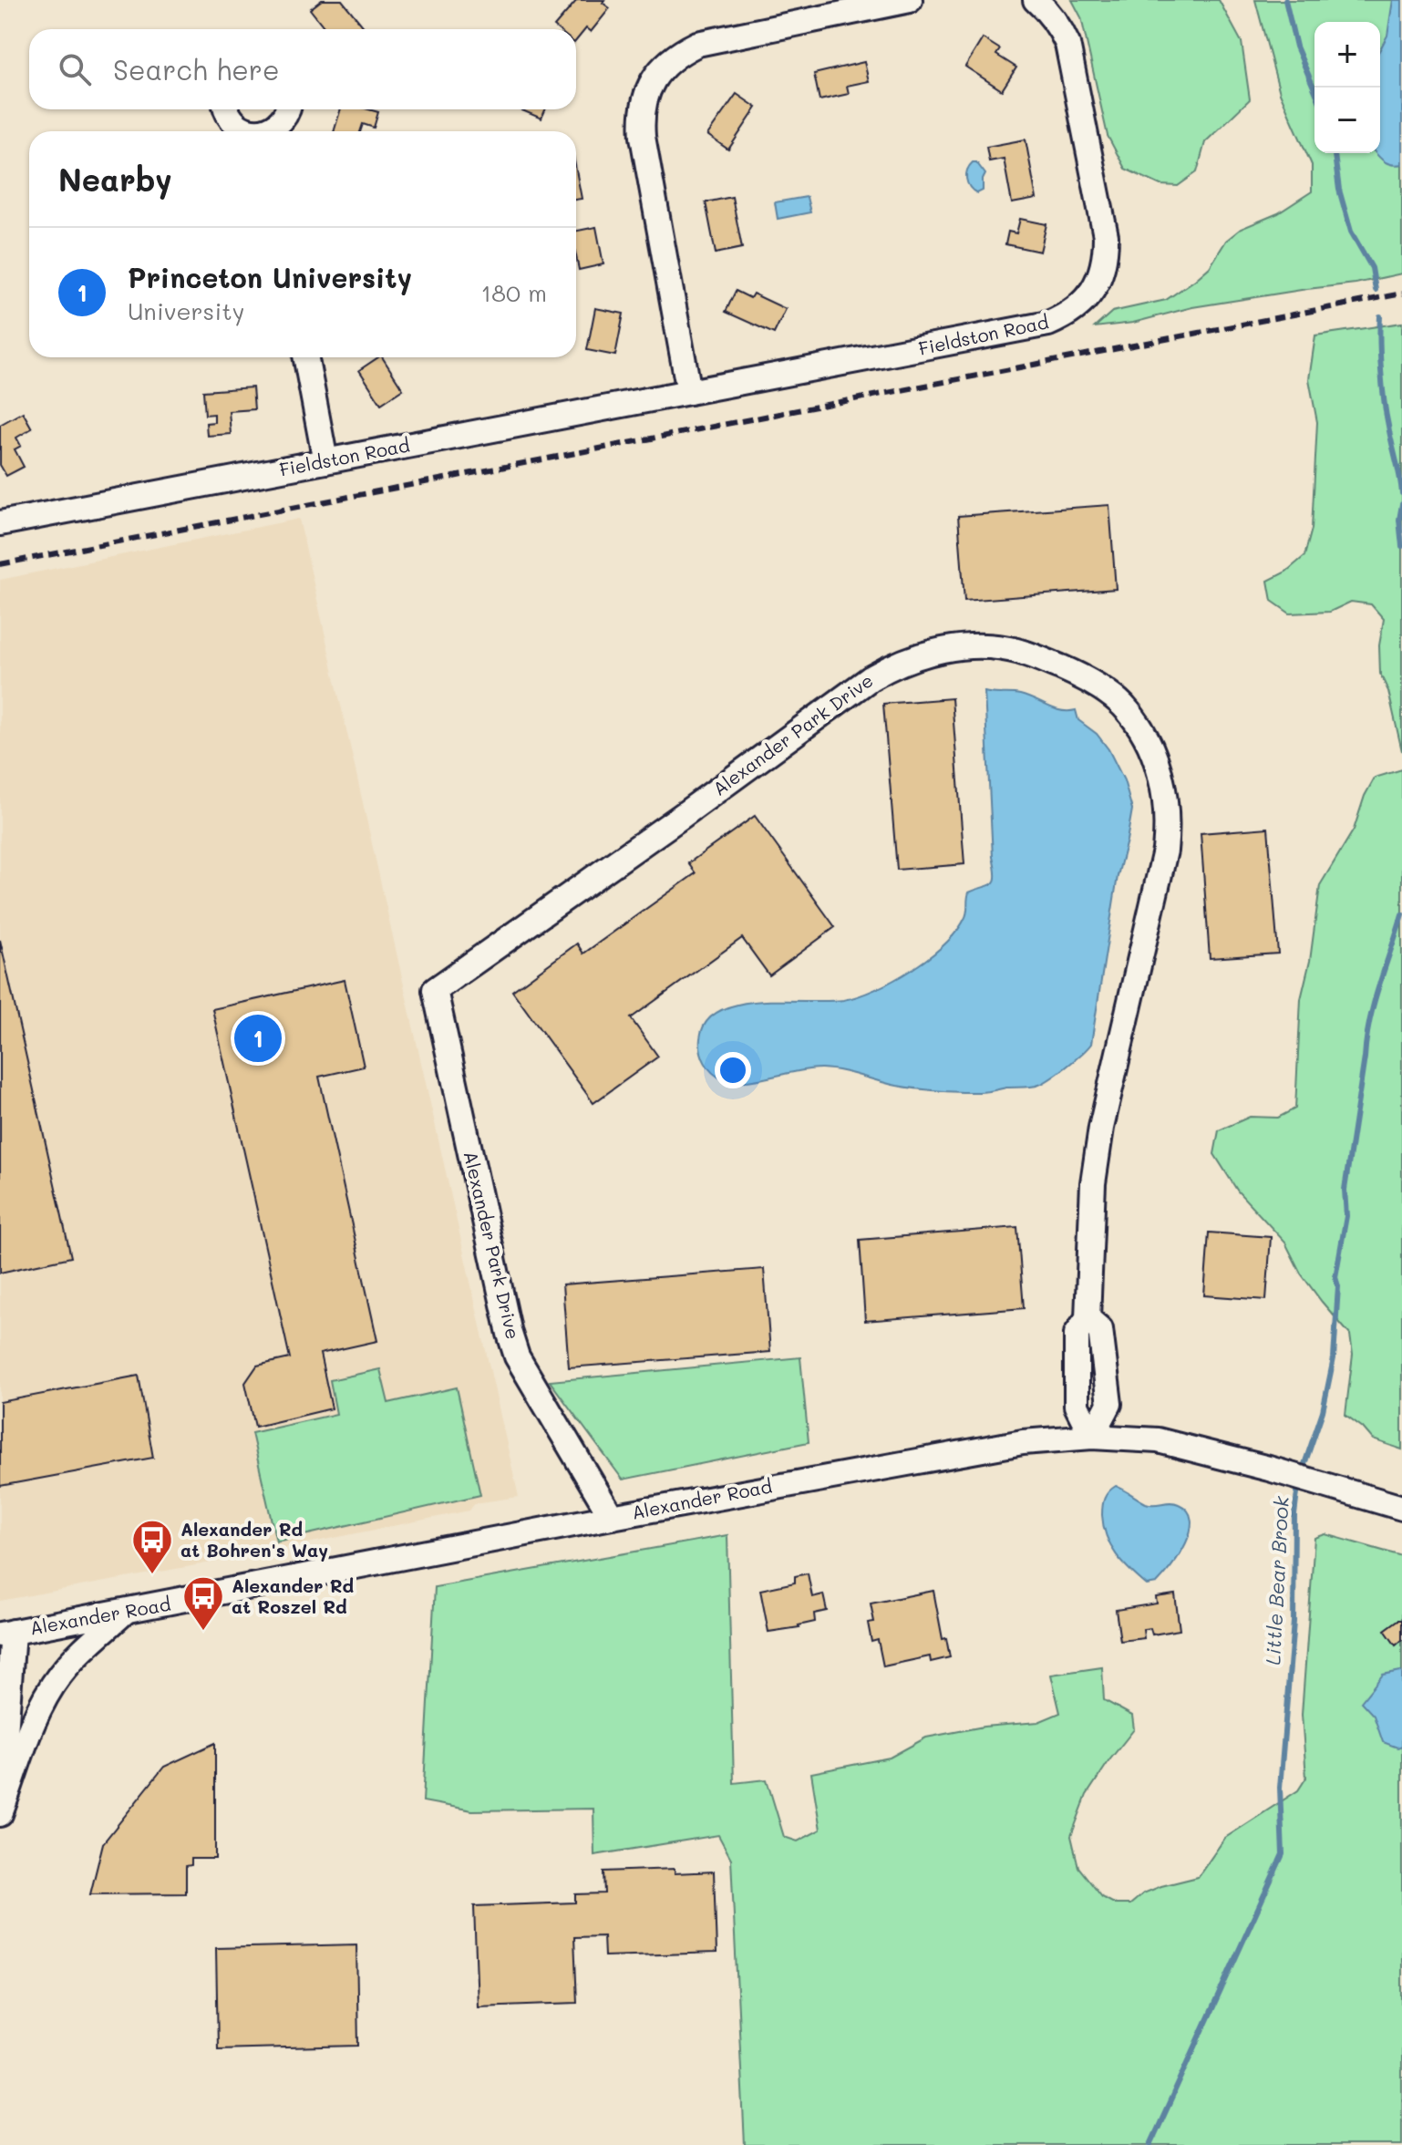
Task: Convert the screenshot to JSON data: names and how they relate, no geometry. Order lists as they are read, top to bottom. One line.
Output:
{"streets":{"street":["Fieldston Road","Alexander Park Drive","Alexander Road"]},"crossings":[["Alexander Park Drive","Alexander Road"]],"water":["Little Bear Brook"],"places":{"bus stop":["Alexander Rd at Bohren's Way","Alexander Rd at Roszel Rd"]},"page":{"map_buttons":["+","−"],"search":"Search here","heading":"Nearby","list":[{"mark":"1","name":"Princeton University","note":"University","value":"180 m"}],"pins":"1"}}
